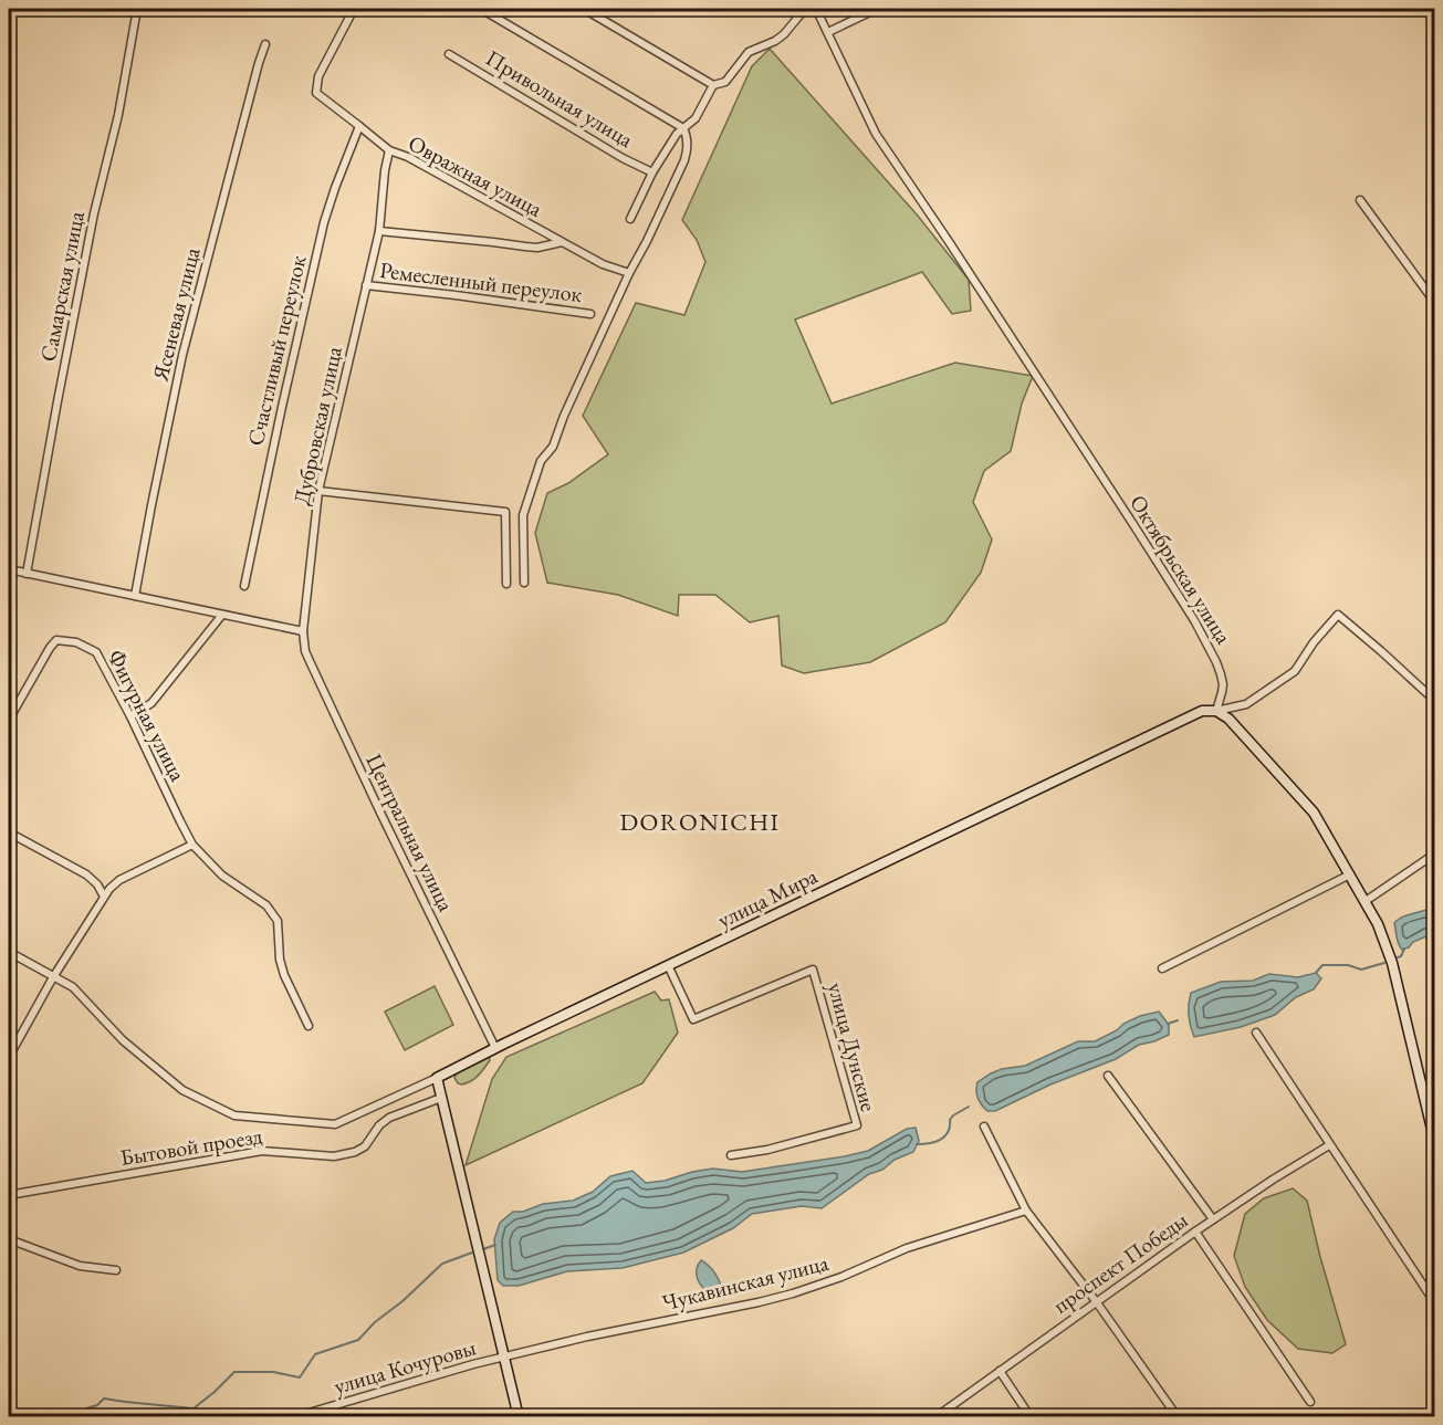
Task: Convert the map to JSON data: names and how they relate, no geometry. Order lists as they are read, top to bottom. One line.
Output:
{"streets":{"street":["Привольная улица","Овражная улица","Ремесленный переулок","Самарская улица","Ясеневая улица","Счастливый переулок","Дубровская улица","Октябрьская улица","Фигурная улица","Центральная улица","улица Мира","улица Дунские","Бытовой проезд","проспект Победы","Чукавинская улица","улица Кочуровы"]},"crossings":[["Овражная улица","Счастливый переулок"],["Овражная улица","Дубровская улица"],["Ремесленный переулок","Дубровская улица"],["Дубровская улица","Центральная улица"],["Октябрьская улица","улица Мира"],["Центральная улица","улица Мира"],["улица Мира","улица Дунские"],["Чукавинская улица","улица Кочуровы"]],"districts":["DORONICHI"]}
